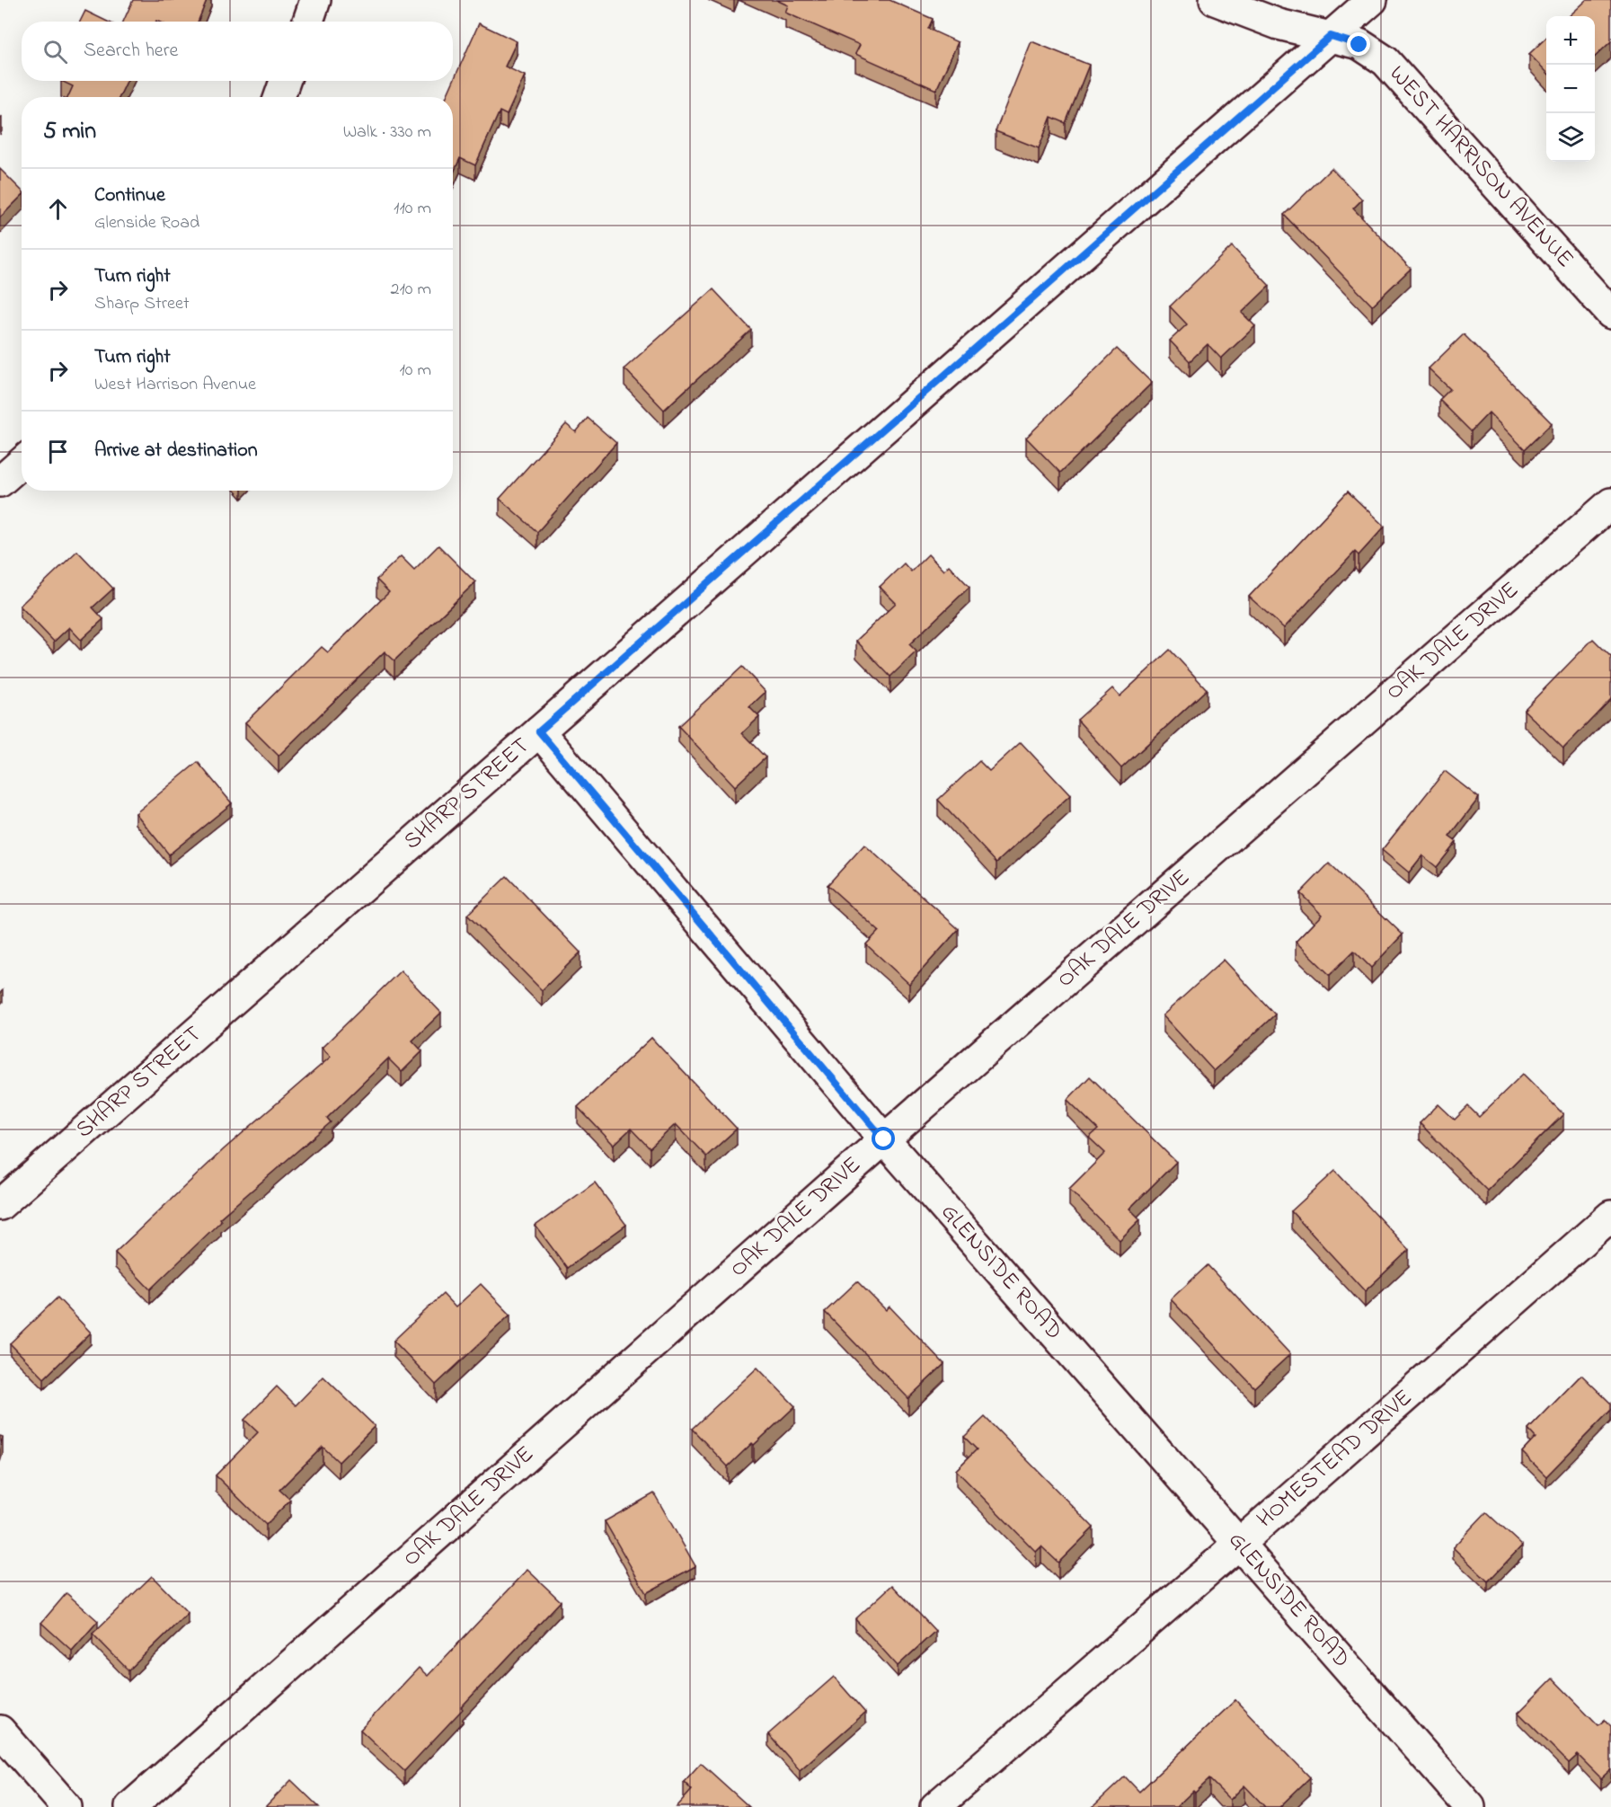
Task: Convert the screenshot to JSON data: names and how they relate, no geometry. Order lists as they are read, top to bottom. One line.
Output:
{"streets":{"street":["WEST HARRISON AVENUE","OAK DALE DRIVE","SHARP STREET","GLENSIDE ROAD","HOMESTEAD DRIVE"]},"crossings":[["WEST HARRISON AVENUE","SHARP STREET"],["OAK DALE DRIVE","GLENSIDE ROAD"],["SHARP STREET","GLENSIDE ROAD"],["GLENSIDE ROAD","HOMESTEAD DRIVE"]],"page":{"map_buttons":["+","−"],"search":"Search here","heading":["5 min","Walk · 330 m"],"list":[["Continue","Glenside Road","110 m"],["Turn right","Sharp Street","210 m"],["Turn right","West Harrison Avenue","10 m"],"Arrive at destination"]}}
